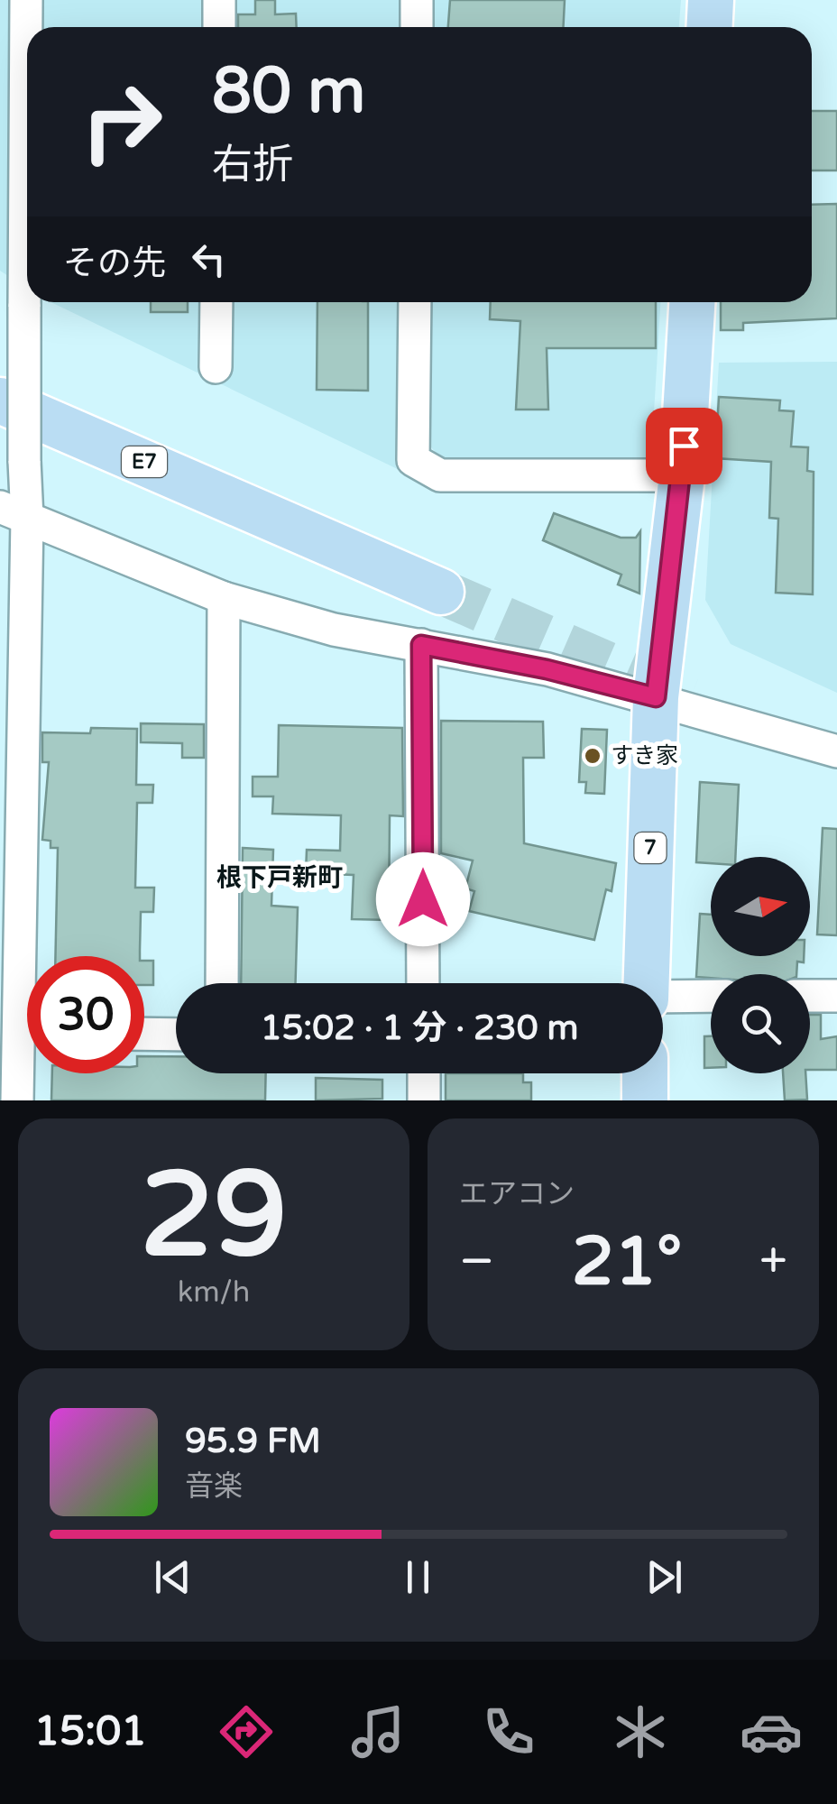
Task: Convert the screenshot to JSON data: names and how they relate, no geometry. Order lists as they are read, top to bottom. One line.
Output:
{"streets":{"highway":["E7","7"]},"districts":["根下戸新町"],"places":["すき家"],"north":"right","page":{"turn":["80 m","右折"],"then":"その先","limit":"30","trip":"15:02 · 1 分 · 230 m","tile":[["29","km/h"],"エアコン"],"heat":["−","21°","+"],"song":["95.9 FM","音楽"],"tabs":"15:01"}}
